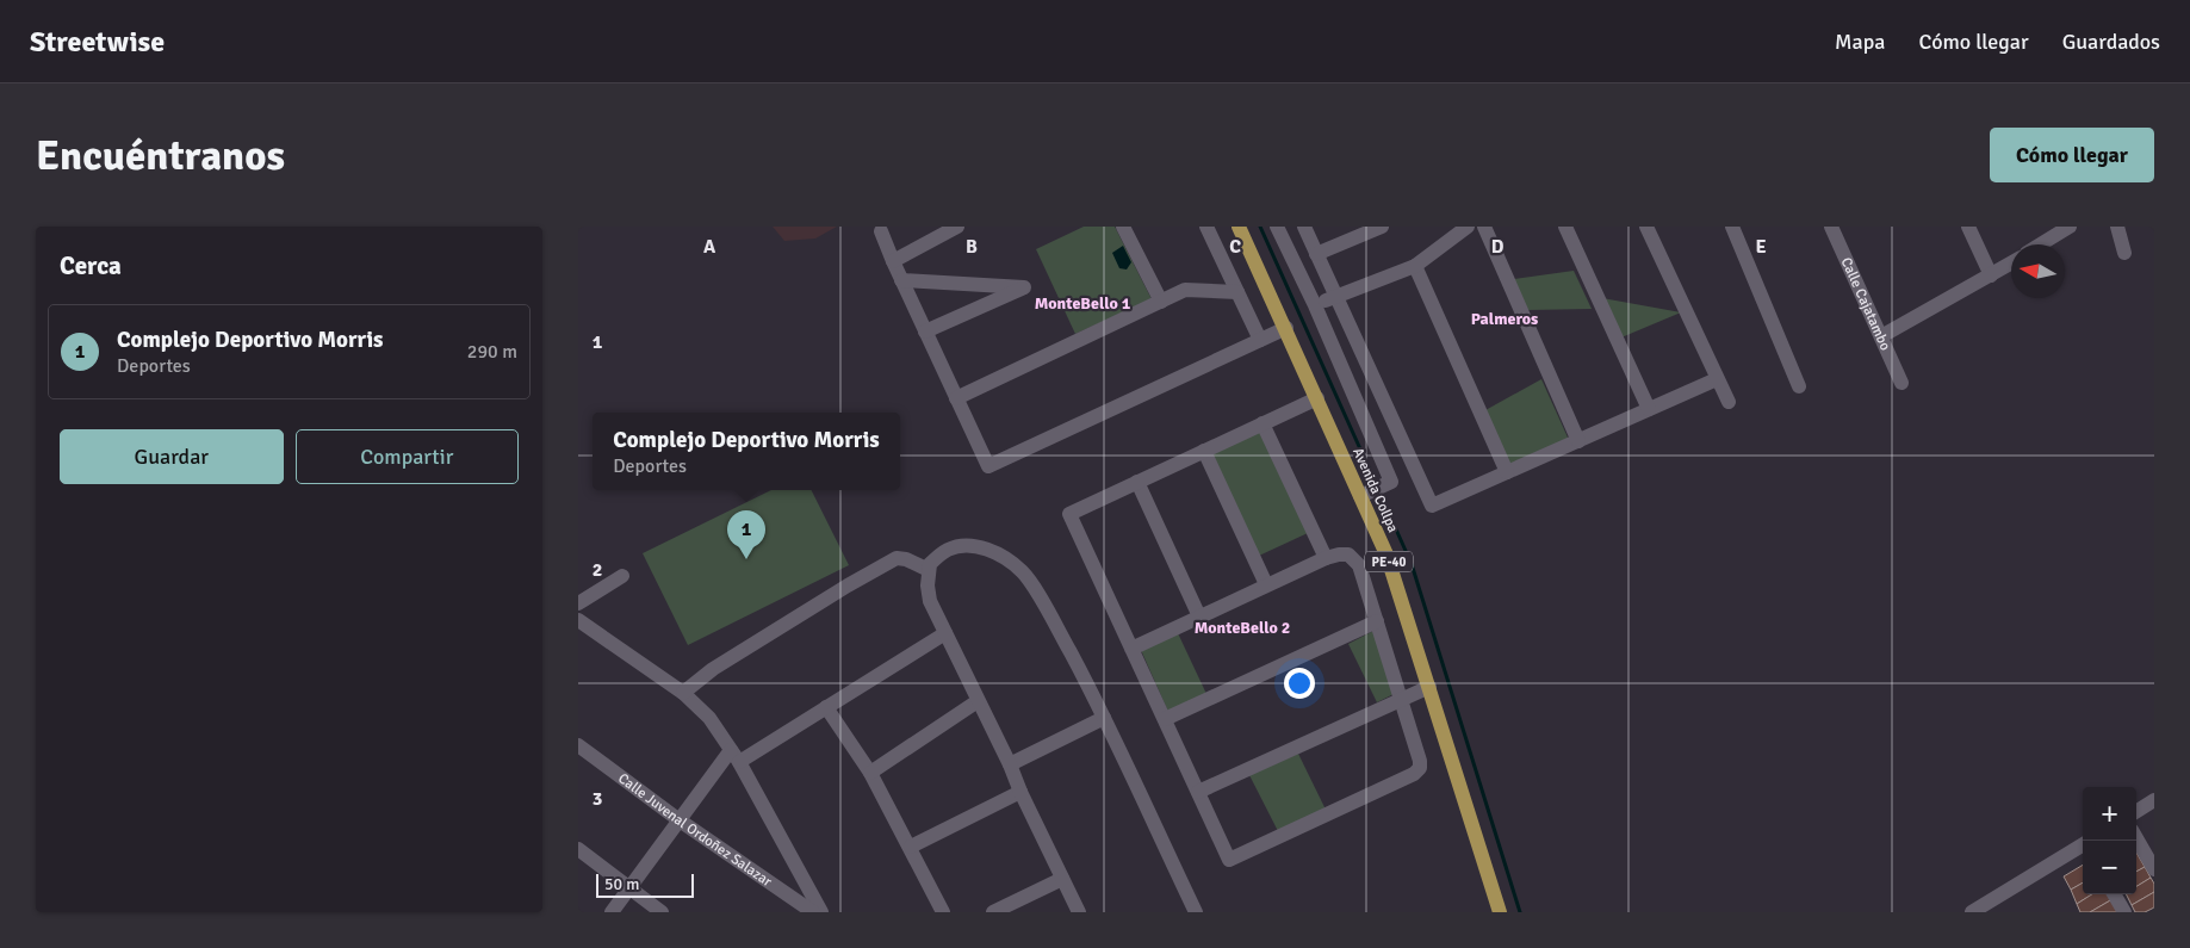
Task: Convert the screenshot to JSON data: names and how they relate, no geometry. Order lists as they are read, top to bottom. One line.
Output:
{"streets":{"main road":["Avenida Collpa","PE-40"],"street":["Calle Cajatambo","Calle Juvenal Ordoñez Salazar"]},"districts":["MonteBello 1","Palmeros","MonteBello 2"],"scale_bar":"50 m","north":"left","page":{"header":"Streetwise","nav":["Mapa","Cómo llegar","Guardados"],"buttons":["Cómo llegar",["Guardar","Compartir"]],"title":"Encuéntranos","heading":"Cerca","list":[{"mark":"1","name":"Complejo Deportivo Morris","note":"Deportes","value":"290 m"}],"popup":["Complejo Deportivo Morris","Deportes"],"pins":"1","map_buttons":["+","−"],"scale":"50 m"},"grid":{"columns":["A","B","C","D","E"],"rows":["1","2","3"]}}
